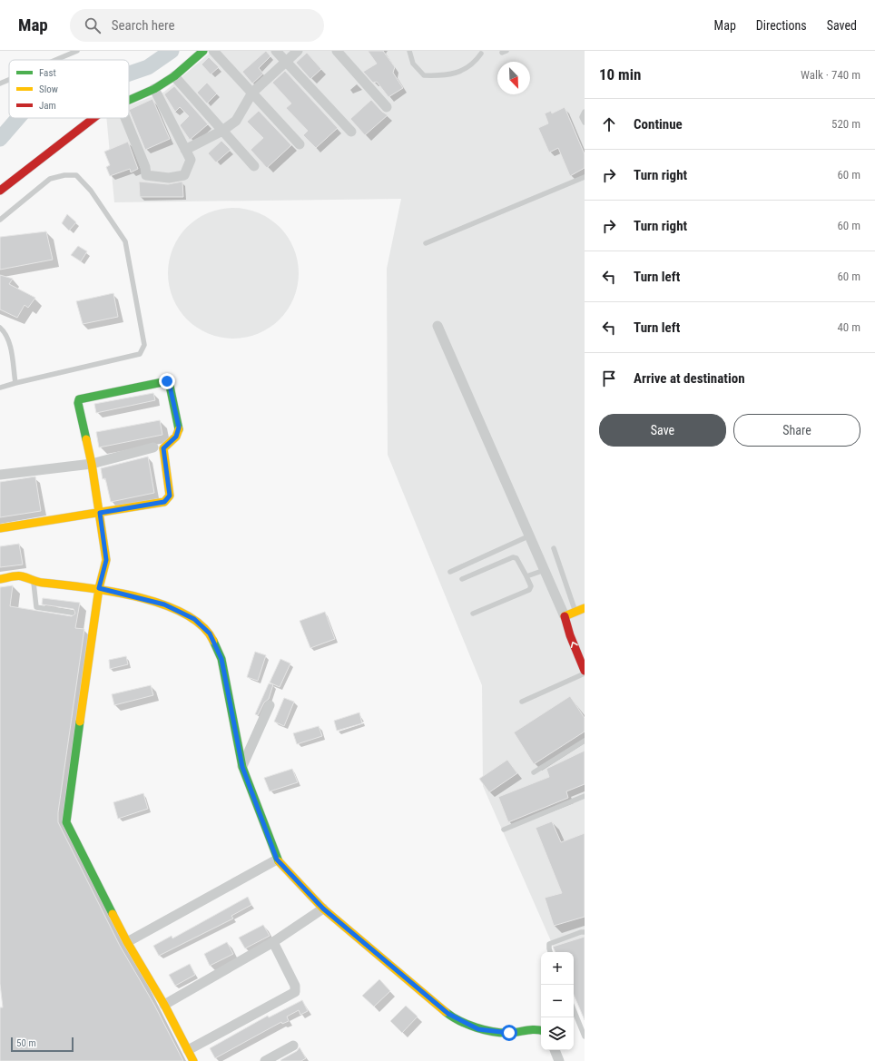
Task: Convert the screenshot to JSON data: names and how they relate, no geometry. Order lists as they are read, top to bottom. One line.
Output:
{"legend":["Fast","Slow","Jam"],"scale_bar":"50 m","north":"bottom right","page":{"header":"Map","search":"Search here","nav":["Map","Directions","Saved"],"heading":["10 min","Walk · 740 m"],"list":[["Continue","520 m"],["Turn right","60 m"],["Turn right","60 m"],["Turn left","60 m"],["Turn left","40 m"],"Arrive at destination"],"buttons":["Save","Share"],"map_buttons":["+","−"],"scale":"50 m"}}
